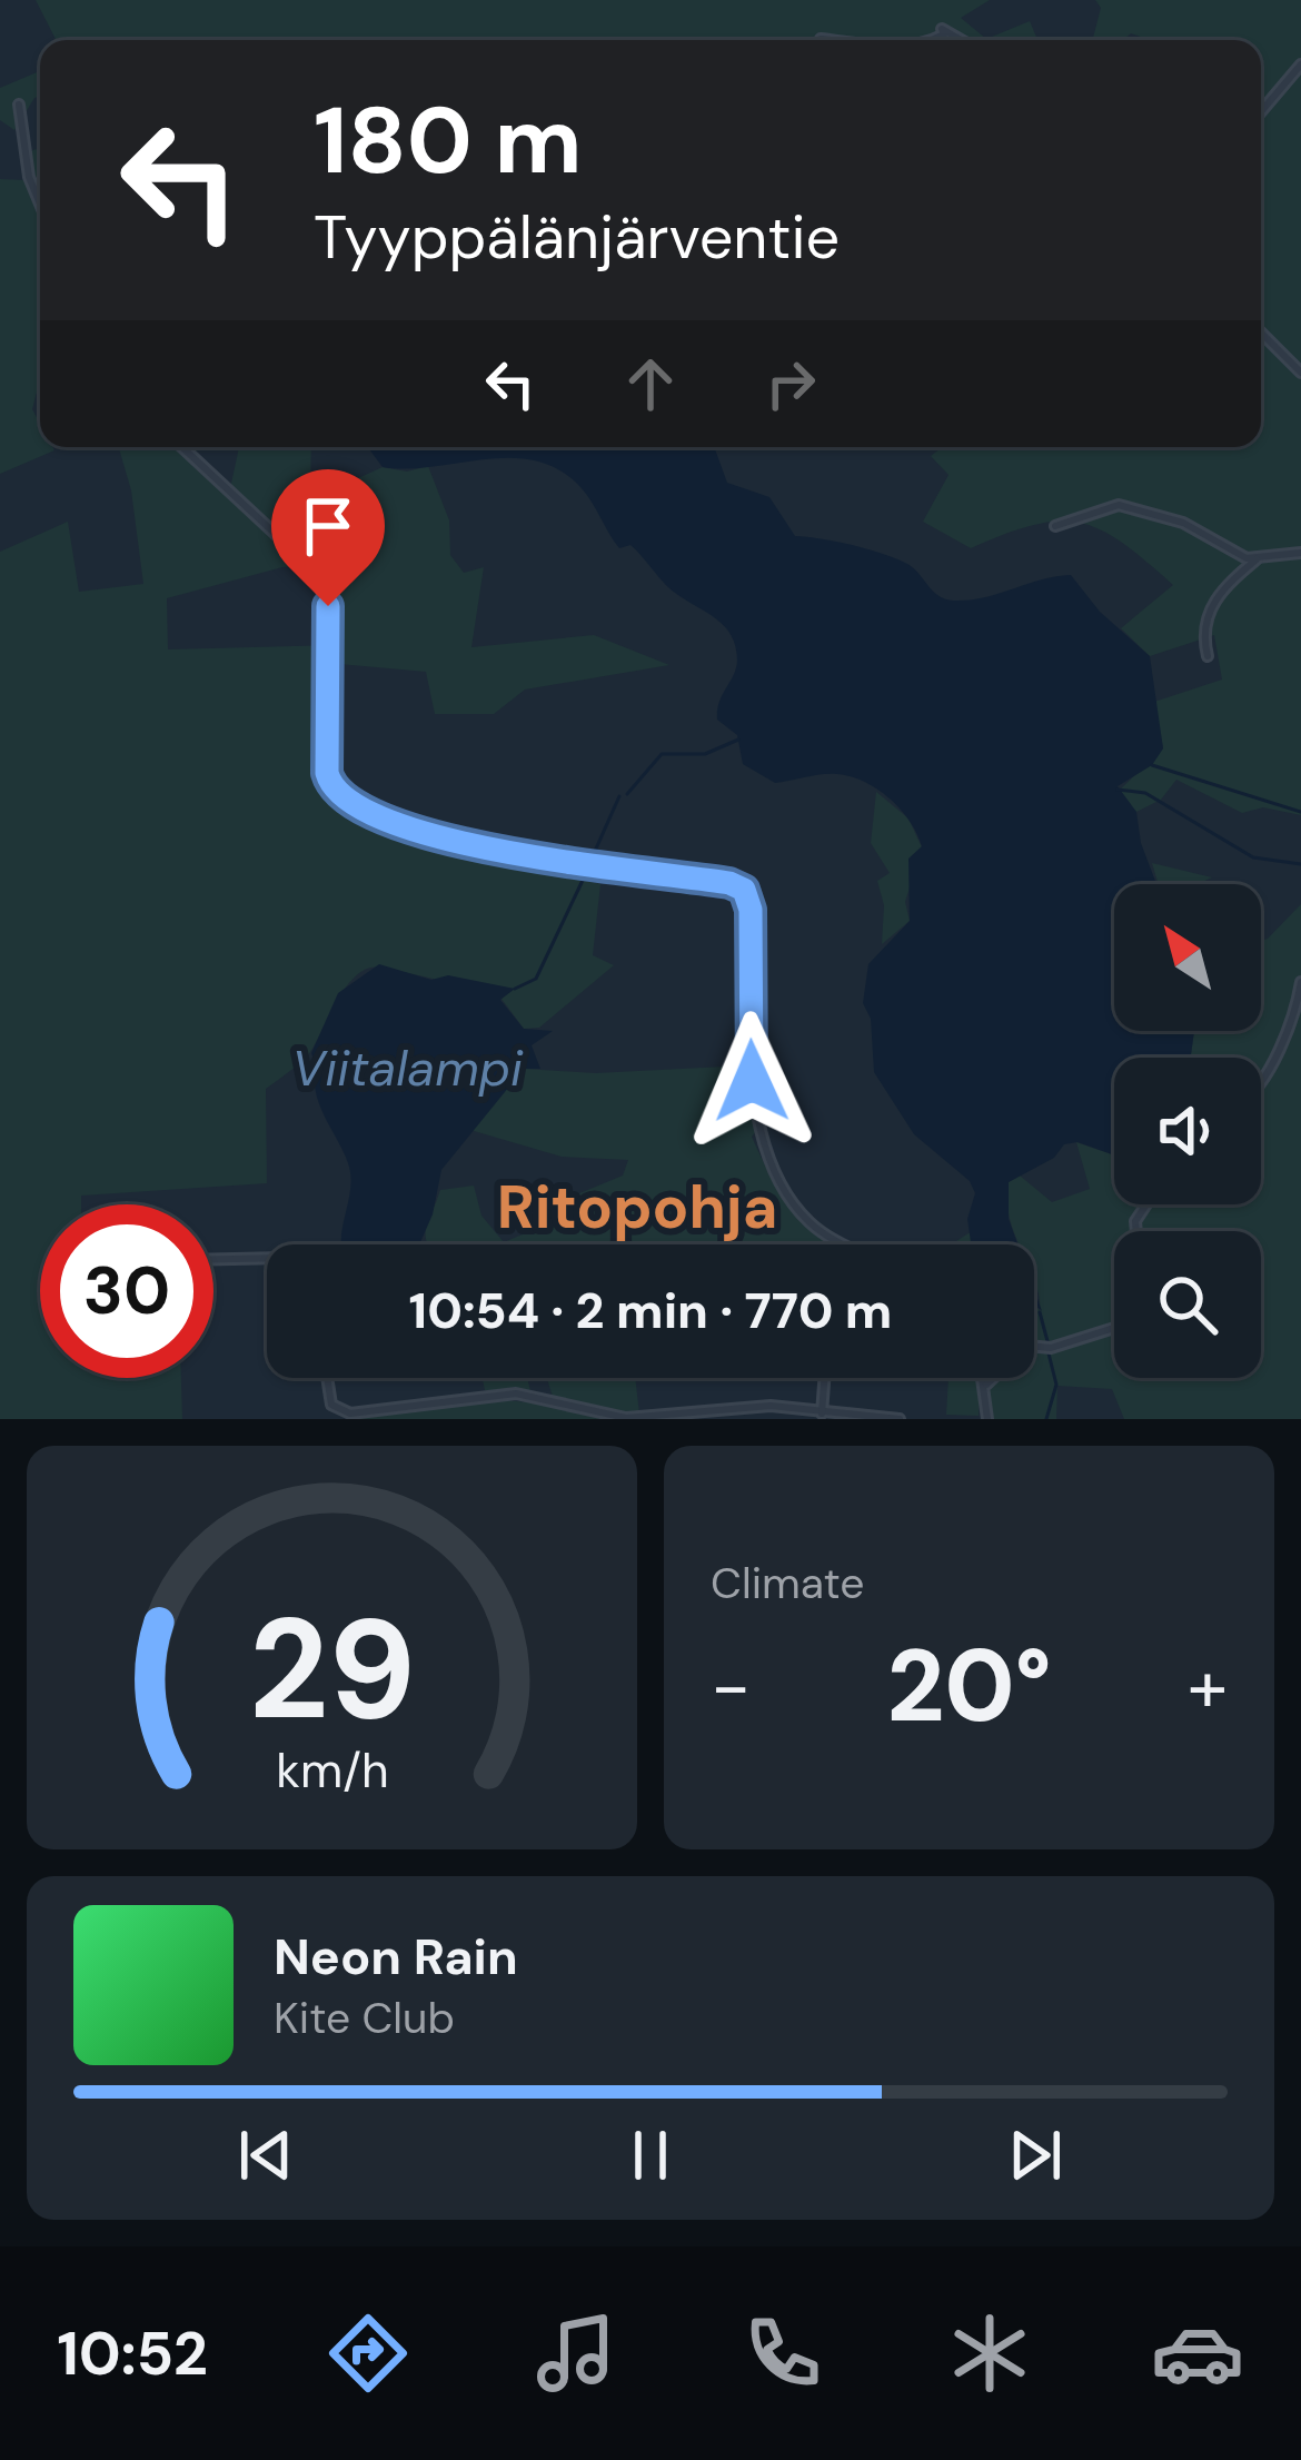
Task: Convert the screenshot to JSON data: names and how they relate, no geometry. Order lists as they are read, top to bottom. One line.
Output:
{"districts":["Ritopohja"],"water":["Viitalampi"],"north":"top left","page":{"turn":["180 m","Tyyppälänjärventie"],"limit":"30","trip":"10:54 · 2 min · 770 m","tile":"Climate","heat":["−","20°","+"],"song":["Neon Rain","Kite Club"],"tabs":"10:52","gauge":["29","km/h"]}}
